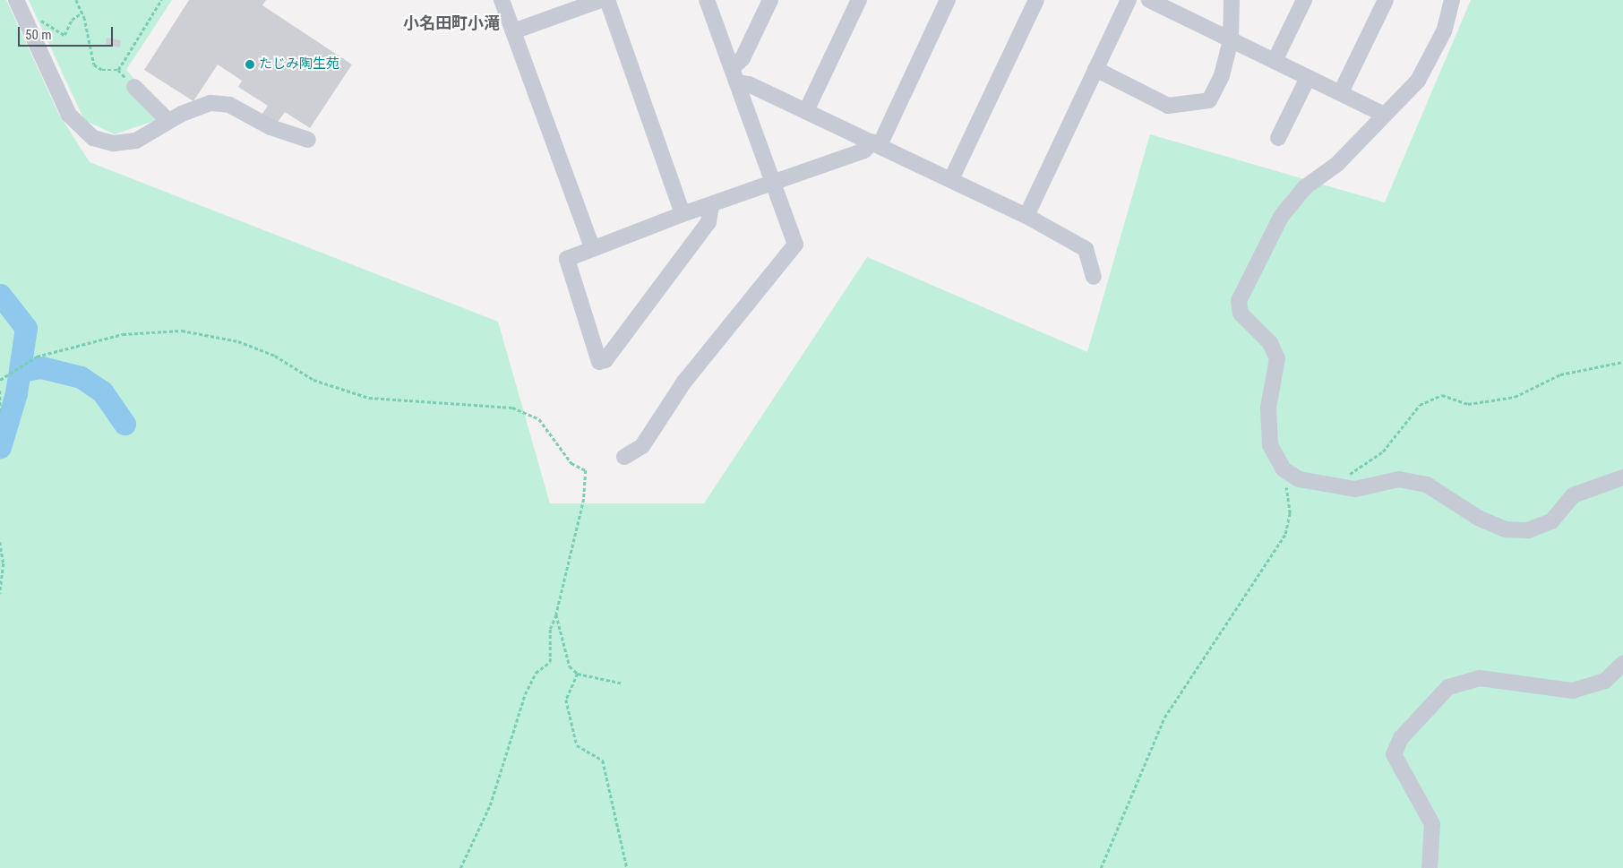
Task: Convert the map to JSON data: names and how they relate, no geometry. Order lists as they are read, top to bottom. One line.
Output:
{"districts":["小名田町小滝"],"places":["たじみ陶生苑"],"scale_bar":"50 m"}
